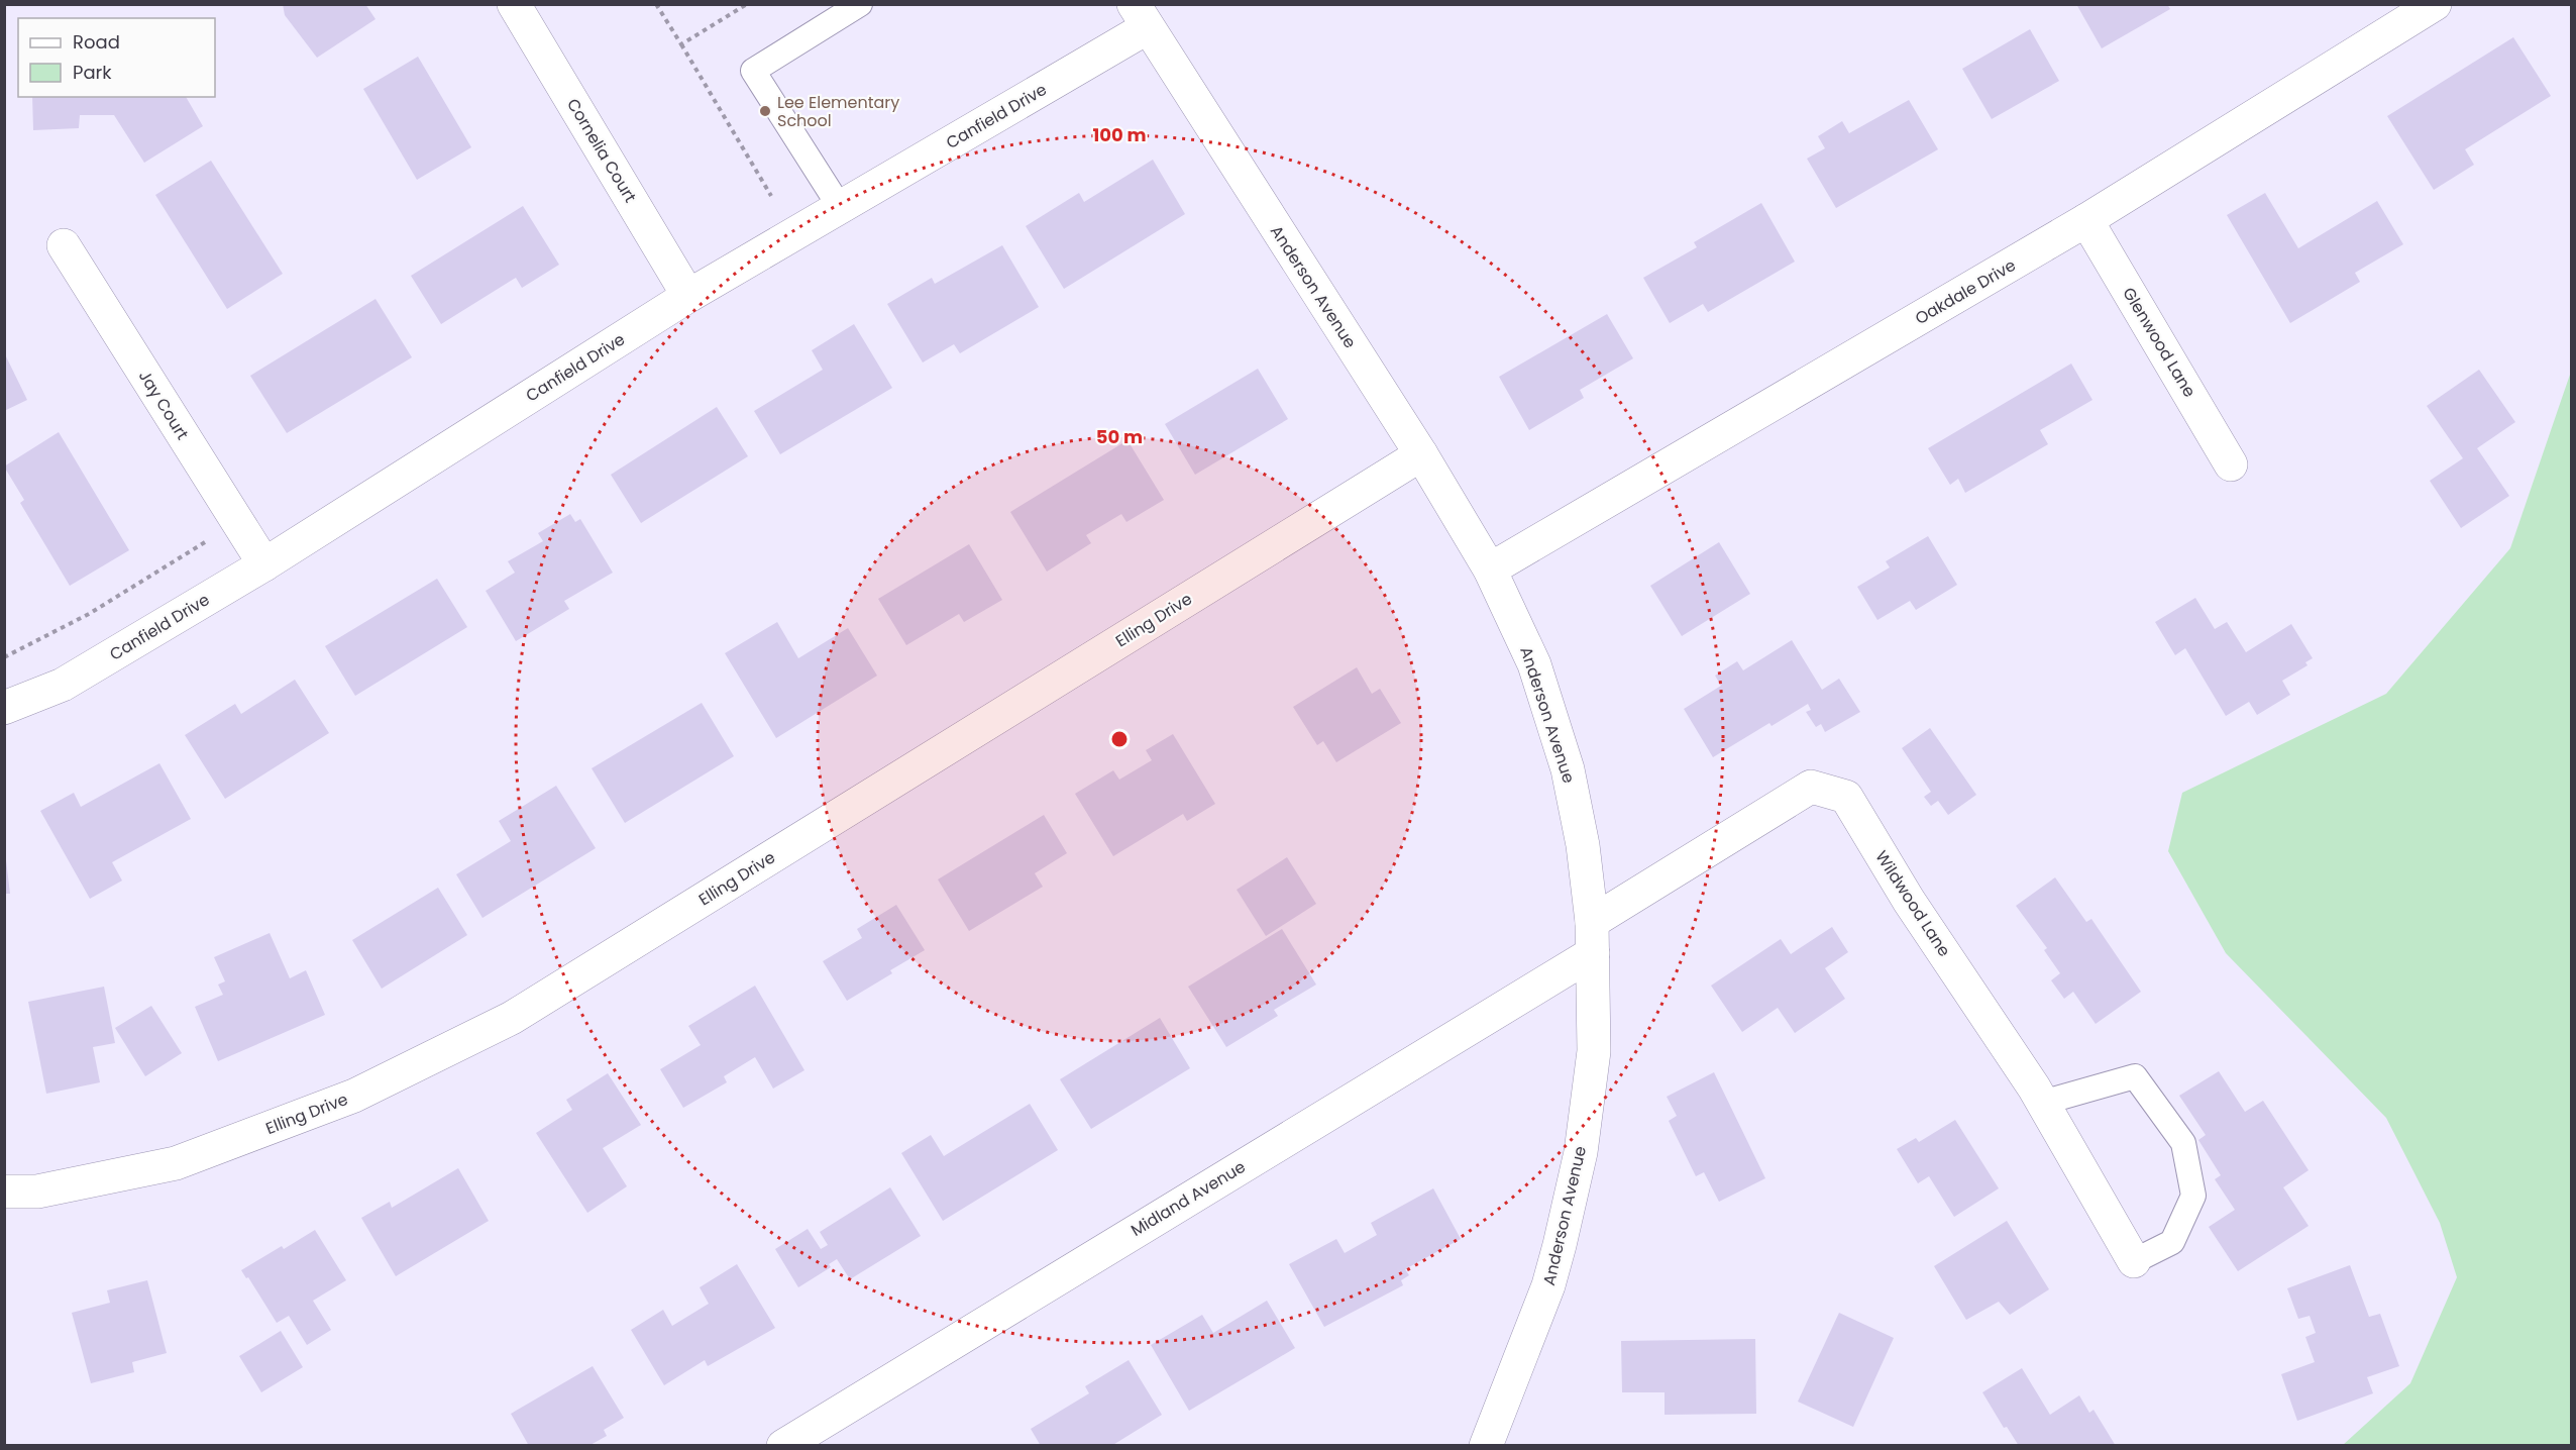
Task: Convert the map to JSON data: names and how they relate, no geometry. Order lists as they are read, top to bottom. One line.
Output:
{"streets":{"street":["Canfield Drive","Cornelia Court","Anderson Avenue","Oakdale Drive","Glenwood Lane","Jay Court","Elling Drive","Wildwood Lane","Midland Avenue"]},"crossings":[["Canfield Drive","Cornelia Court"],["Canfield Drive","Anderson Avenue"],["Canfield Drive","Jay Court"],["Anderson Avenue","Oakdale Drive"],["Anderson Avenue","Elling Drive"],["Anderson Avenue","Wildwood Lane"],["Anderson Avenue","Midland Avenue"],["Oakdale Drive","Glenwood Lane"],["Wildwood Lane","Midland Avenue"]],"places":["Lee Elementary School"],"legend":["Road","Park"],"rings":["100 m","50 m"]}
